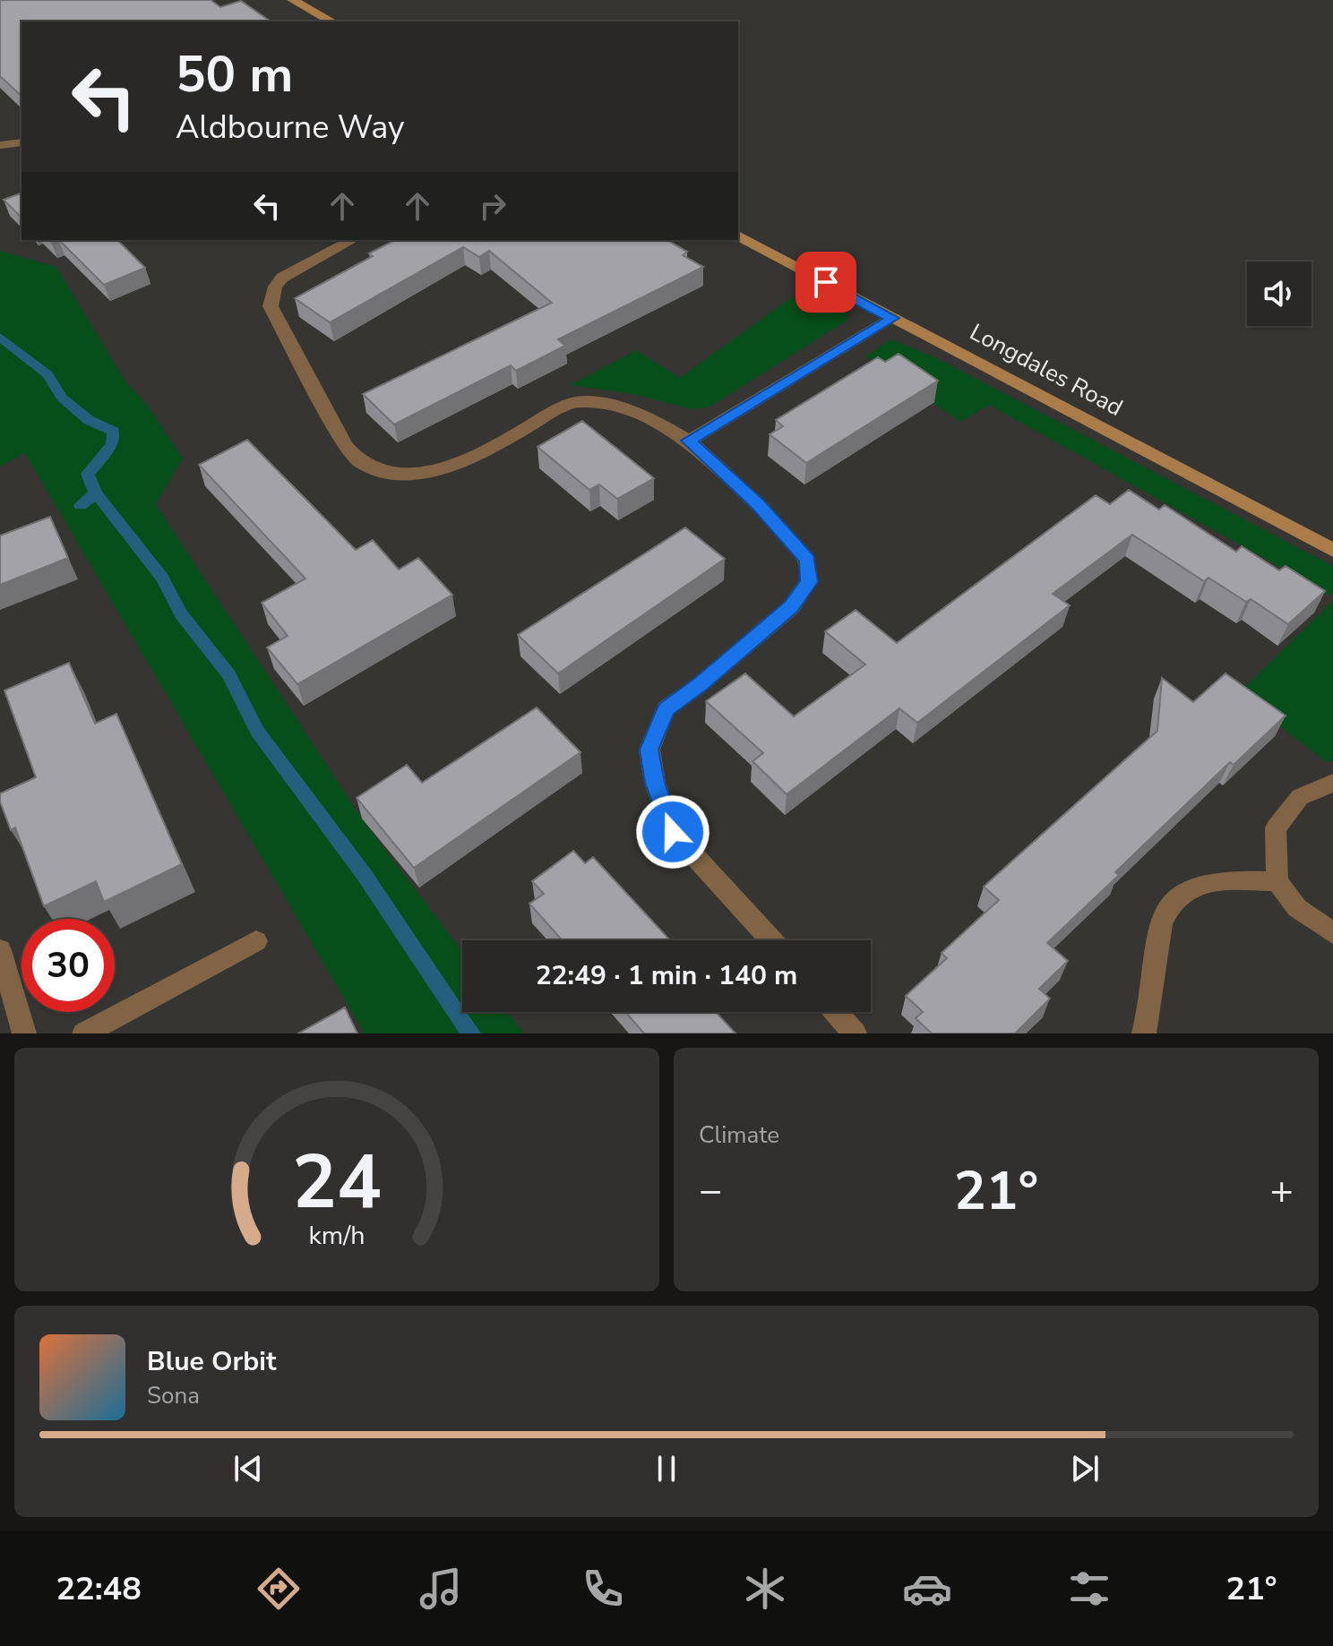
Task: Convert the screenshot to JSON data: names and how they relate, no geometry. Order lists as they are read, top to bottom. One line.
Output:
{"streets":{"street":["Longdales Road"]},"page":{"turn":["50 m","Aldbourne Way"],"limit":"30","trip":"22:49 · 1 min · 140 m","tile":"Climate","heat":["−","21°","+"],"song":["Blue Orbit","Sona"],"tabs":["22:48","21°"],"gauge":["24","km/h"]}}
